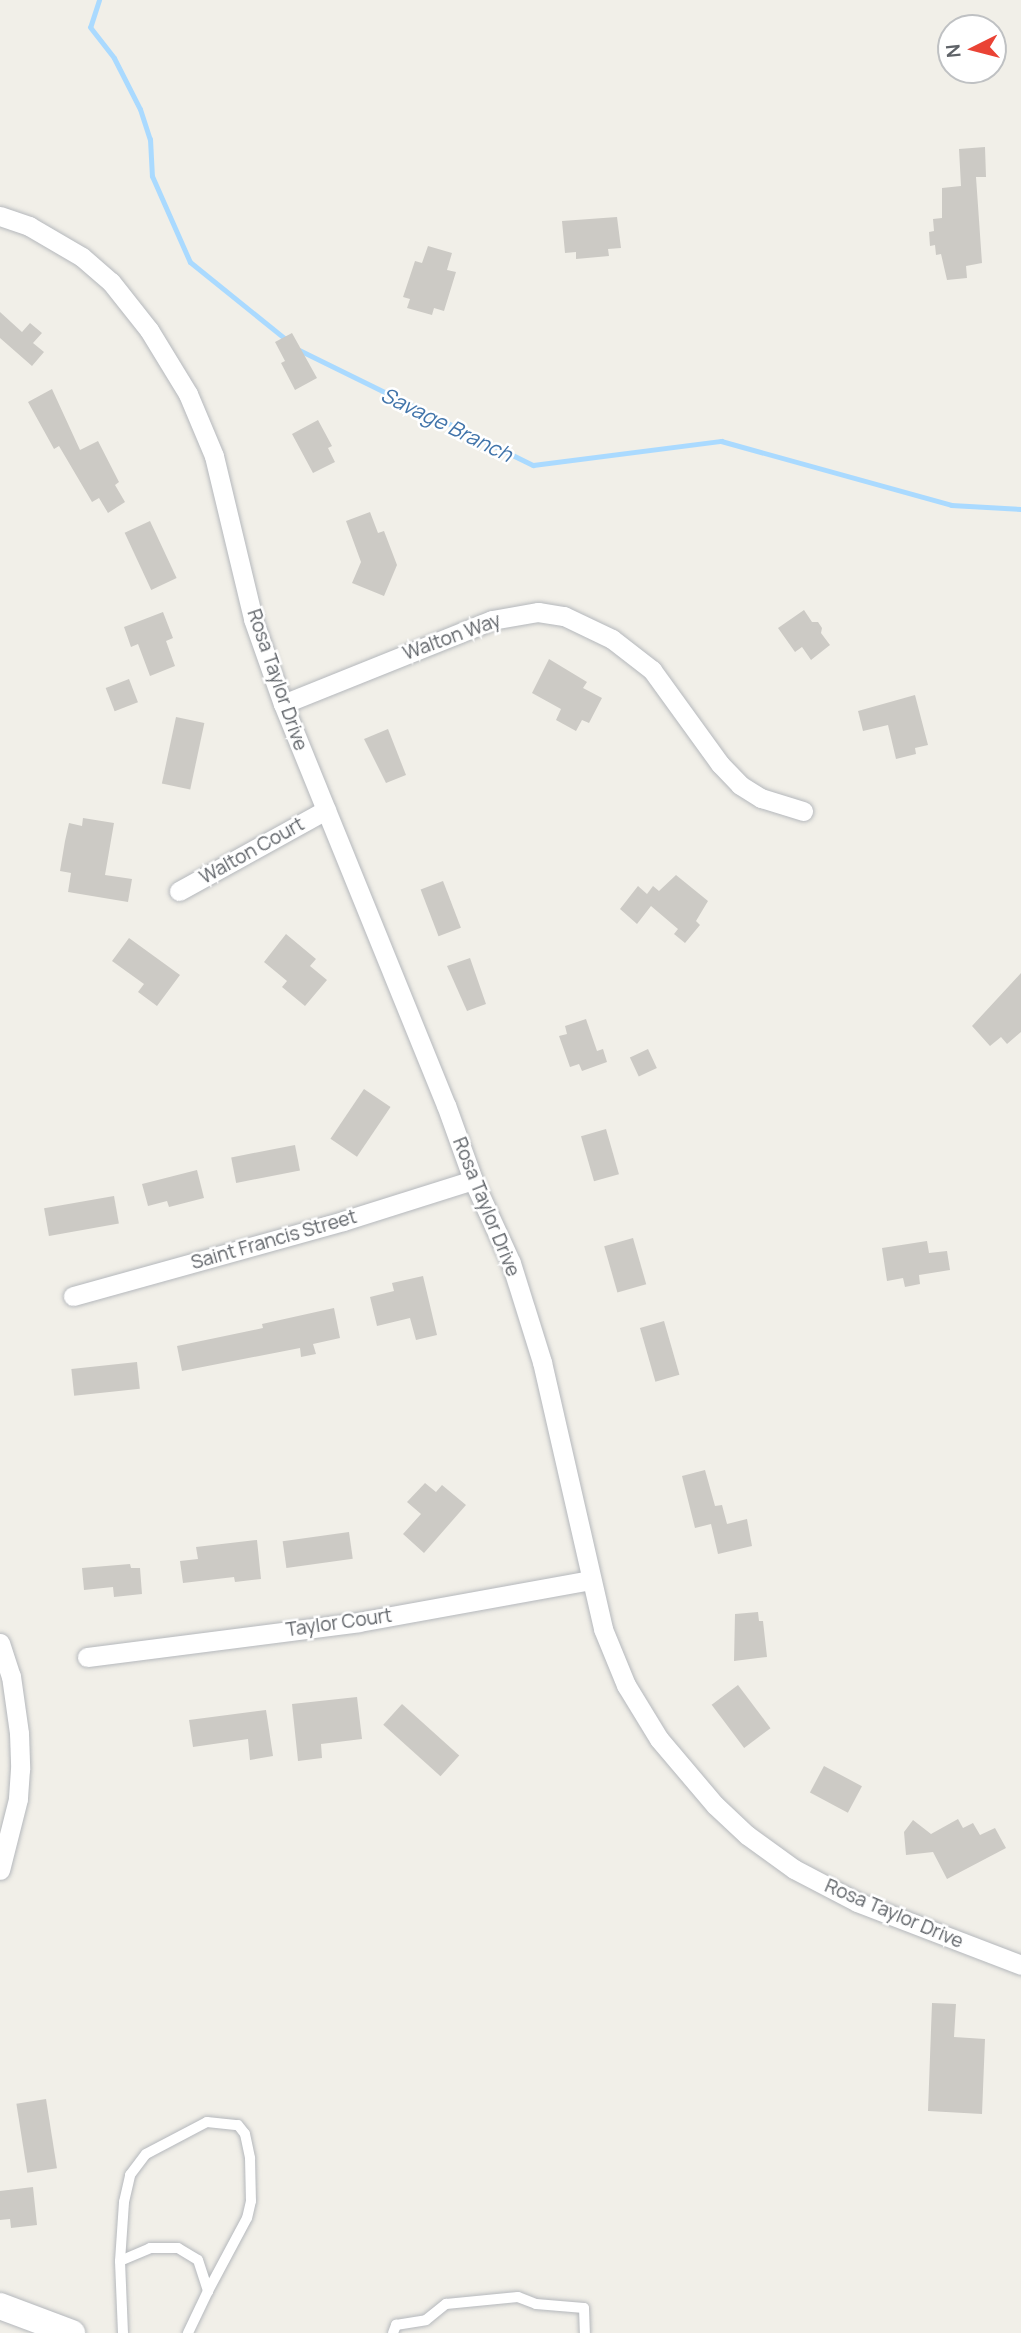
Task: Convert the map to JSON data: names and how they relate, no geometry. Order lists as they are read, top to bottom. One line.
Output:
{"streets":{"street":["Walton Way","Rosa Taylor Drive","Walton Court","Saint Francis Street","Taylor Court"]},"crossings":[["Walton Way","Rosa Taylor Drive"],["Rosa Taylor Drive","Walton Court"],["Rosa Taylor Drive","Saint Francis Street"],["Rosa Taylor Drive","Taylor Court"]],"water":["Savage Branch"],"north":"left"}
